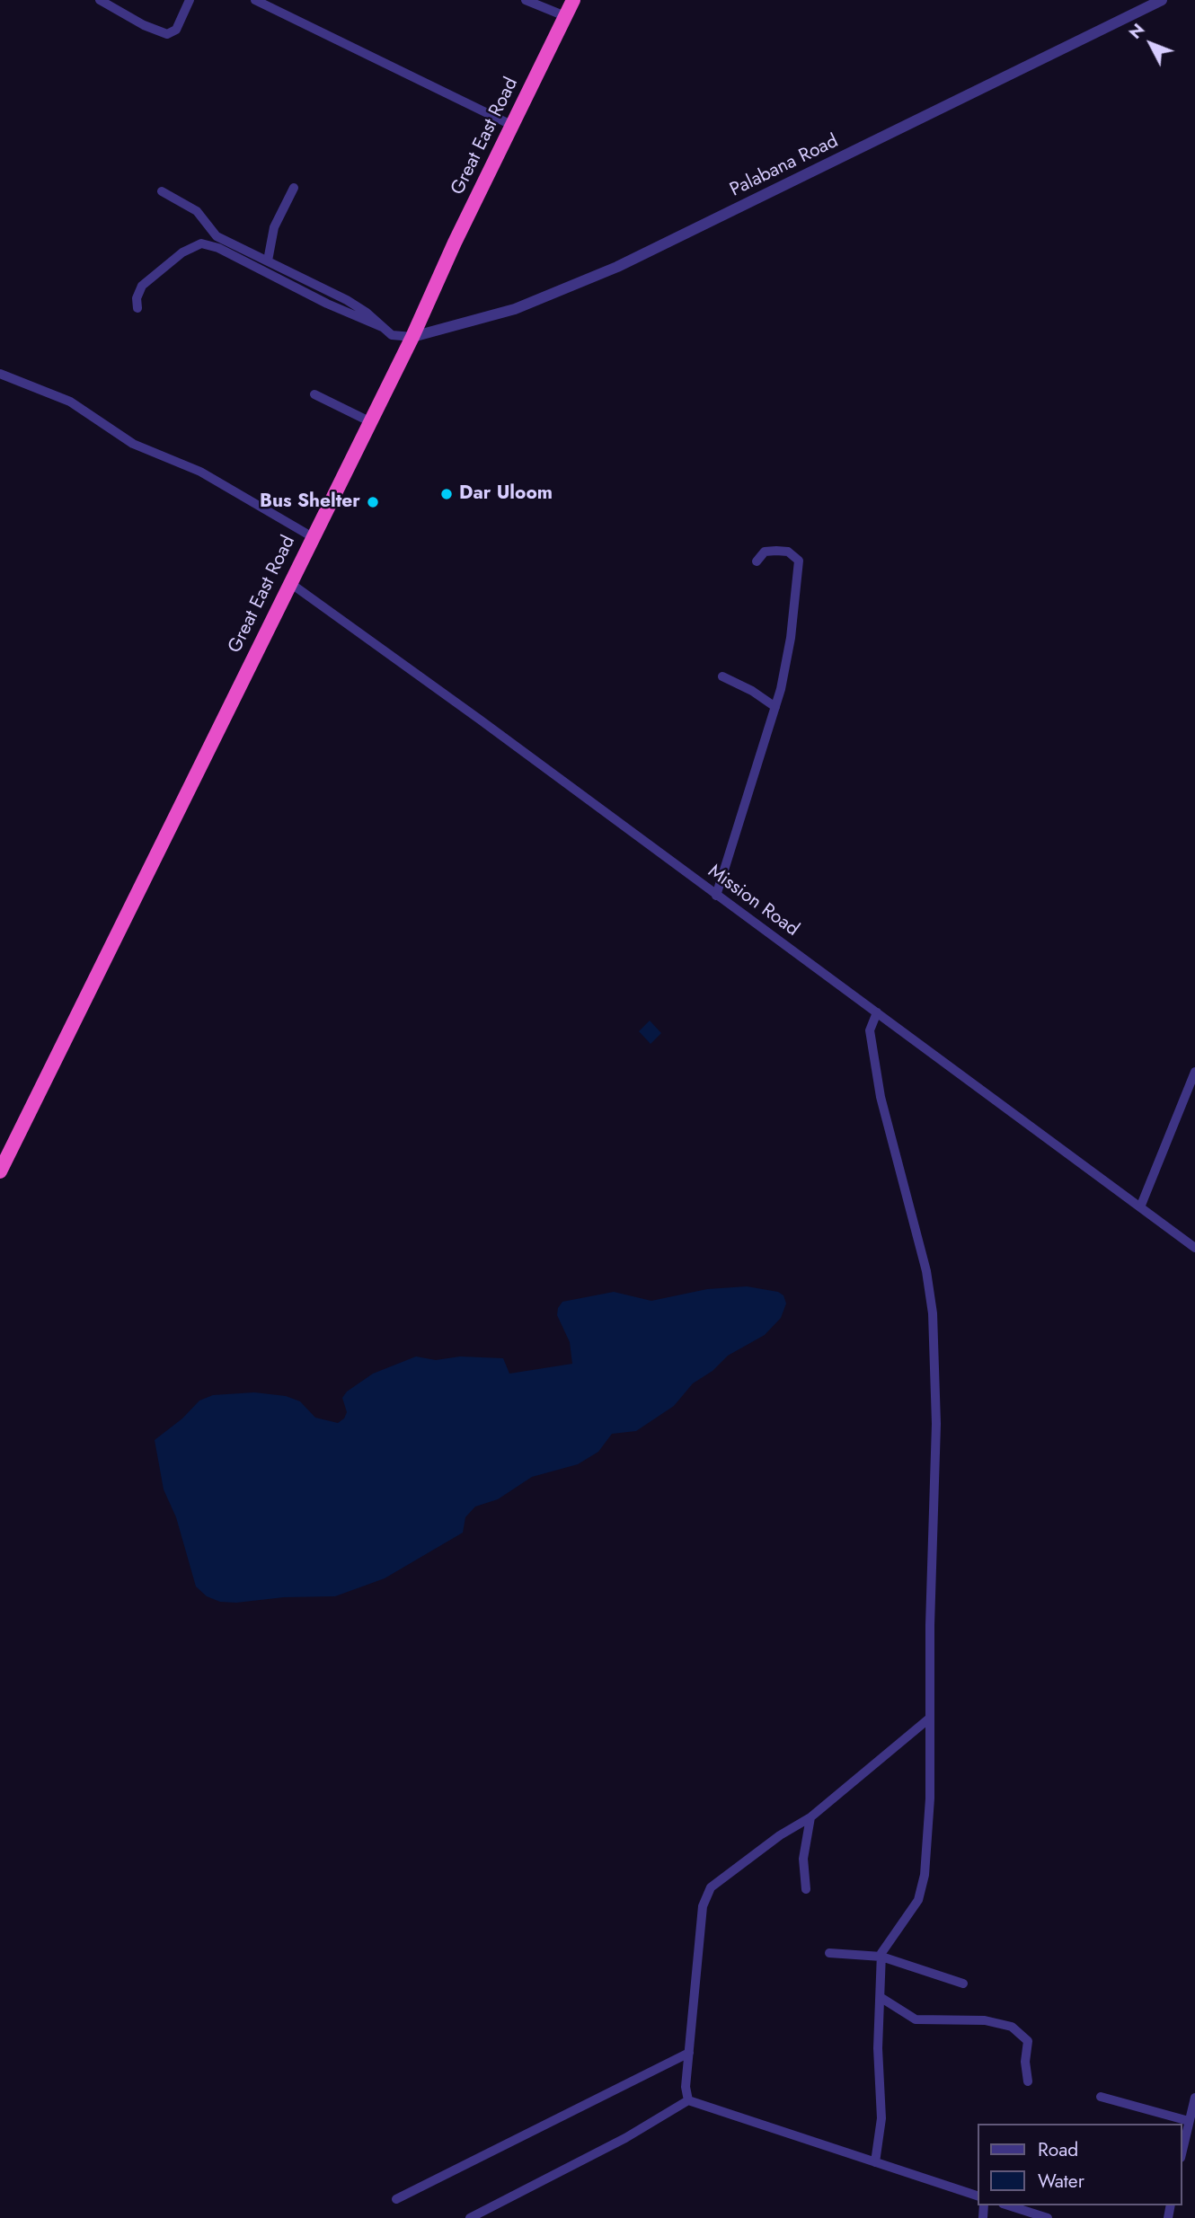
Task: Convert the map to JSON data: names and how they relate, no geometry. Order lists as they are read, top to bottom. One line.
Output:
{"streets":{"highway":["Great East Road"],"street":["Palabana Road","Mission Road"]},"crossings":[["Great East Road","Palabana Road"],["Great East Road","Mission Road"]],"places":["Dar Uloom","Bus Shelter"],"legend":["Road","Water"],"north":"top left"}
